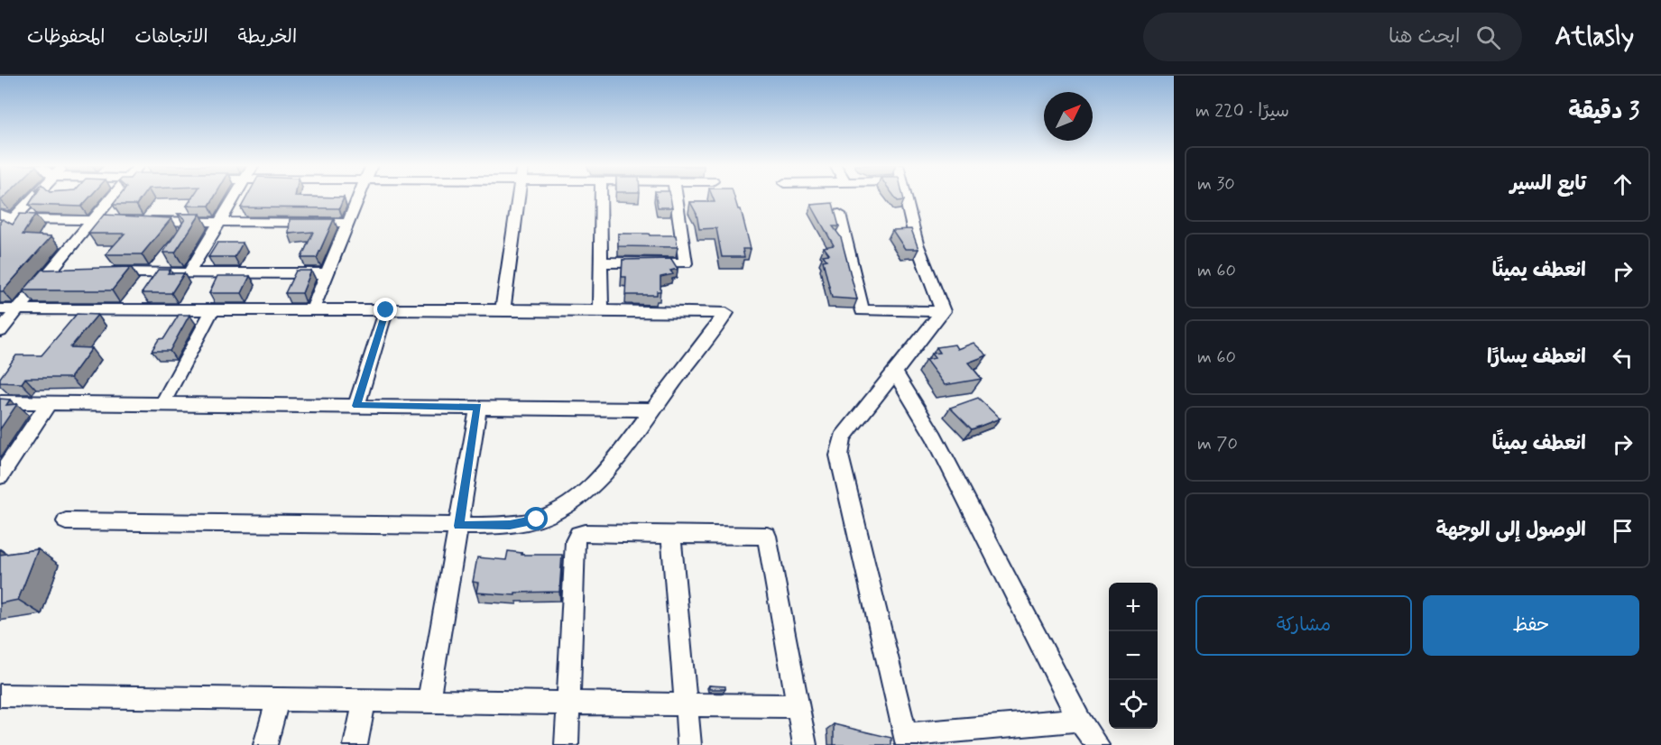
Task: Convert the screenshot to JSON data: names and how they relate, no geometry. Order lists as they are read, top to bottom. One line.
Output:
{"north":"top right","page":{"header":"Atlasly","search":"ابحث هنا","nav":["الخريطة","الاتجاهات","المحفوظات"],"heading":["3 دقيقة","سيرًا · 220 m"],"list":[["تابع السير","30 m"],["انعطف يمينًا","60 m"],["انعطف يسارًا","60 m"],["انعطف يمينًا","70 m"],"الوصول إلى الوجهة"],"buttons":["حفظ","مشاركة"],"map_buttons":["+","−"]}}
